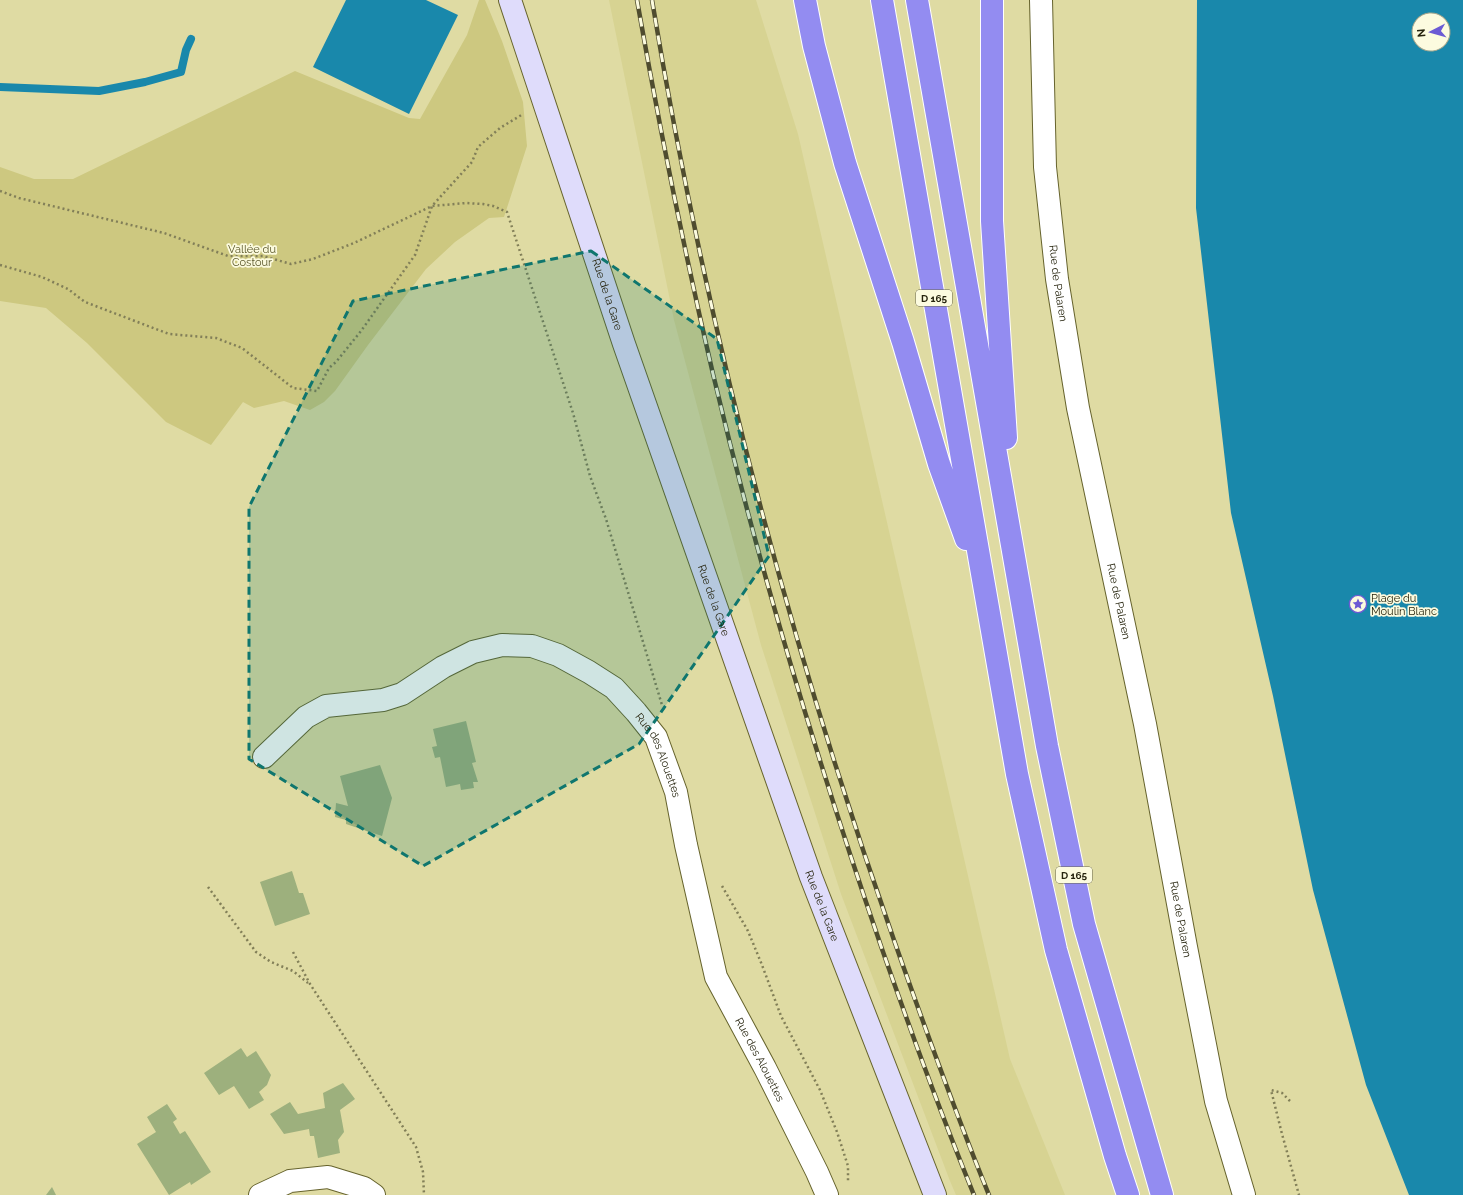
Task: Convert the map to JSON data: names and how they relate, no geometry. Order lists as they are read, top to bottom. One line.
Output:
{"streets":{"highway":["D 165"],"main road":["Rue de la Gare"],"street":["Rue de Palaren","Rue des Alouettes"]},"parks":["Vallée du Costour"],"places":{"place":["Plage du Moulin Blanc"]},"north":"left"}
